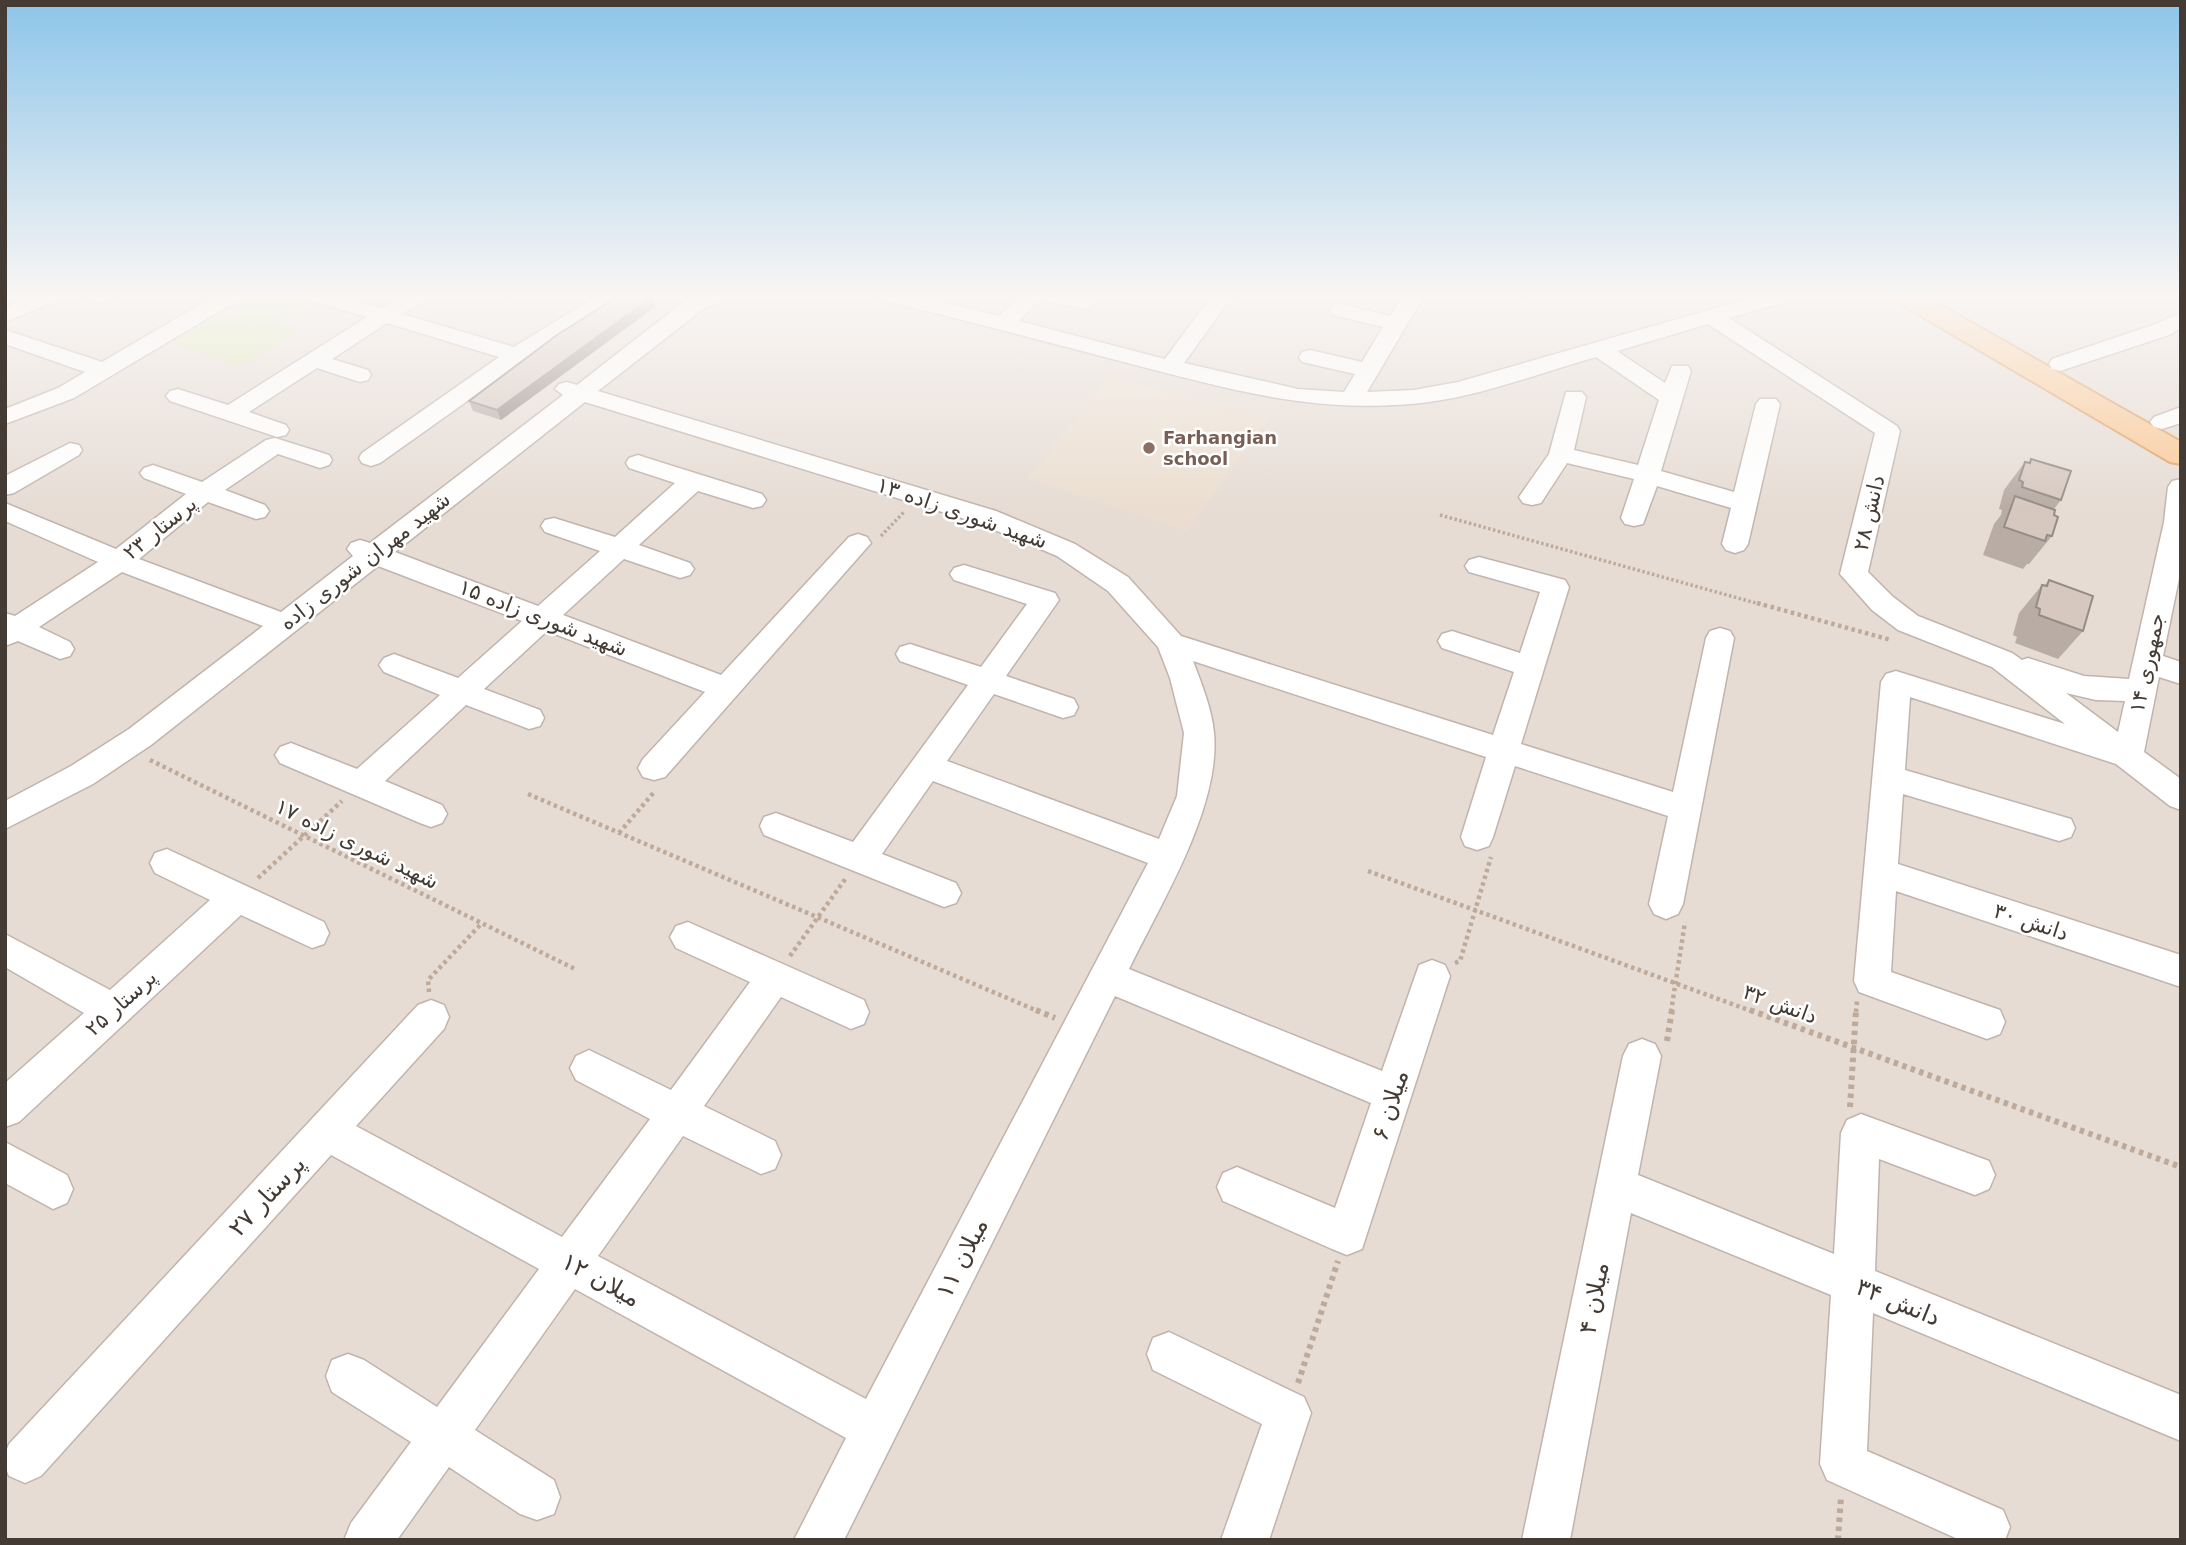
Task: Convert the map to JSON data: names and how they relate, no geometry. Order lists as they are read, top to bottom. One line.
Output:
{"streets":{"street":["شهید شوری زاده ۱۳","دانش ۲۸","پرستار ۲۳","شهید مهران شوری زاده","شهید شوری زاده ۱۵","جمهوری ۱۴","دانش ۳۰","پرستار ۲۵","میلان ۶","پرستار ۲۷","میلان ۱۱","میلان ۱۲","میلان ۴","دانش ۳۴"],"path":["شهید شوری زاده ۱۷","دانش ۳۲"]},"crossings":[["شهید شوری زاده ۱۳","شهید مهران شوری زاده"],["شهید شوری زاده ۱۳","میلان ۱۱"],["دانش ۲۸","جمهوری ۱۴"],["شهید مهران شوری زاده","شهید شوری زاده ۱۵"],["شهید مهران شوری زاده","شهید شوری زاده ۱۷"],["پرستار ۲۷","میلان ۱۲"],["میلان ۱۱","میلان ۱۲"],["میلان ۴","دانش ۳۴"]],"places":["Farhangian school"]}
